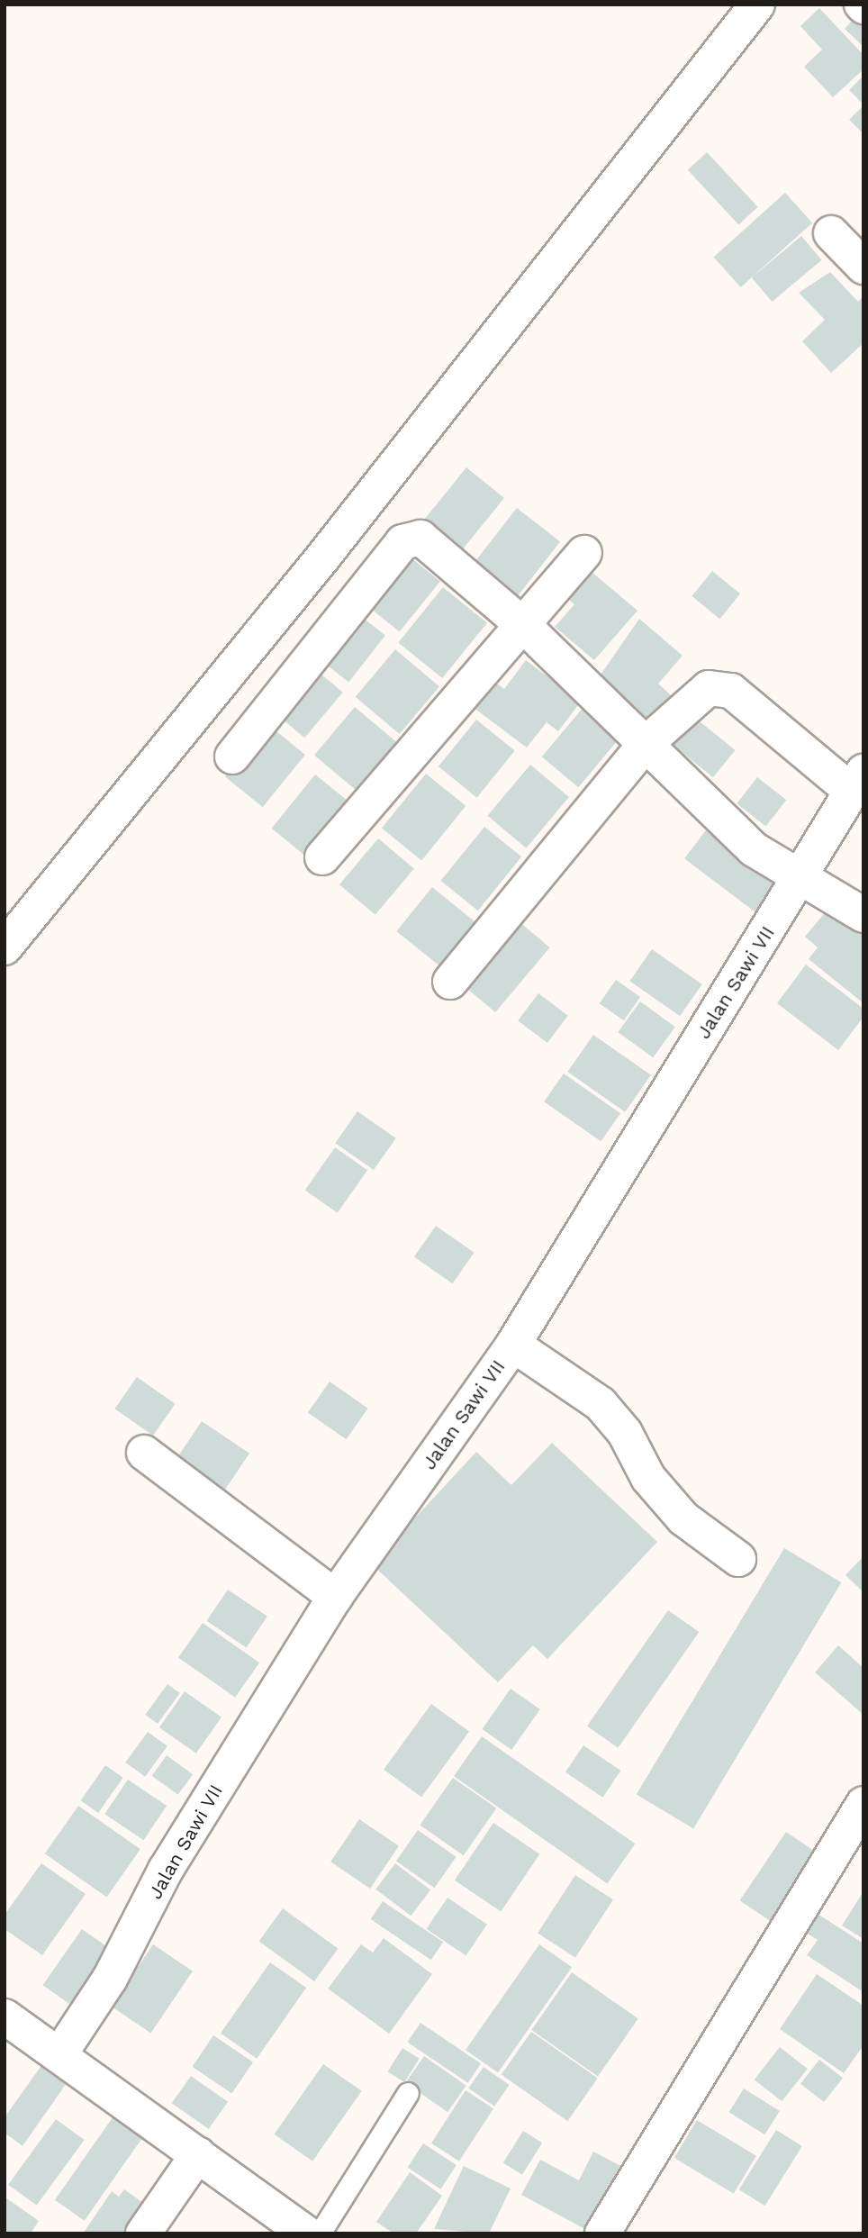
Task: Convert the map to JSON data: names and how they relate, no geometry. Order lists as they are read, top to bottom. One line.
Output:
{"streets":{"street":["Jalan Sawi VII"]}}
